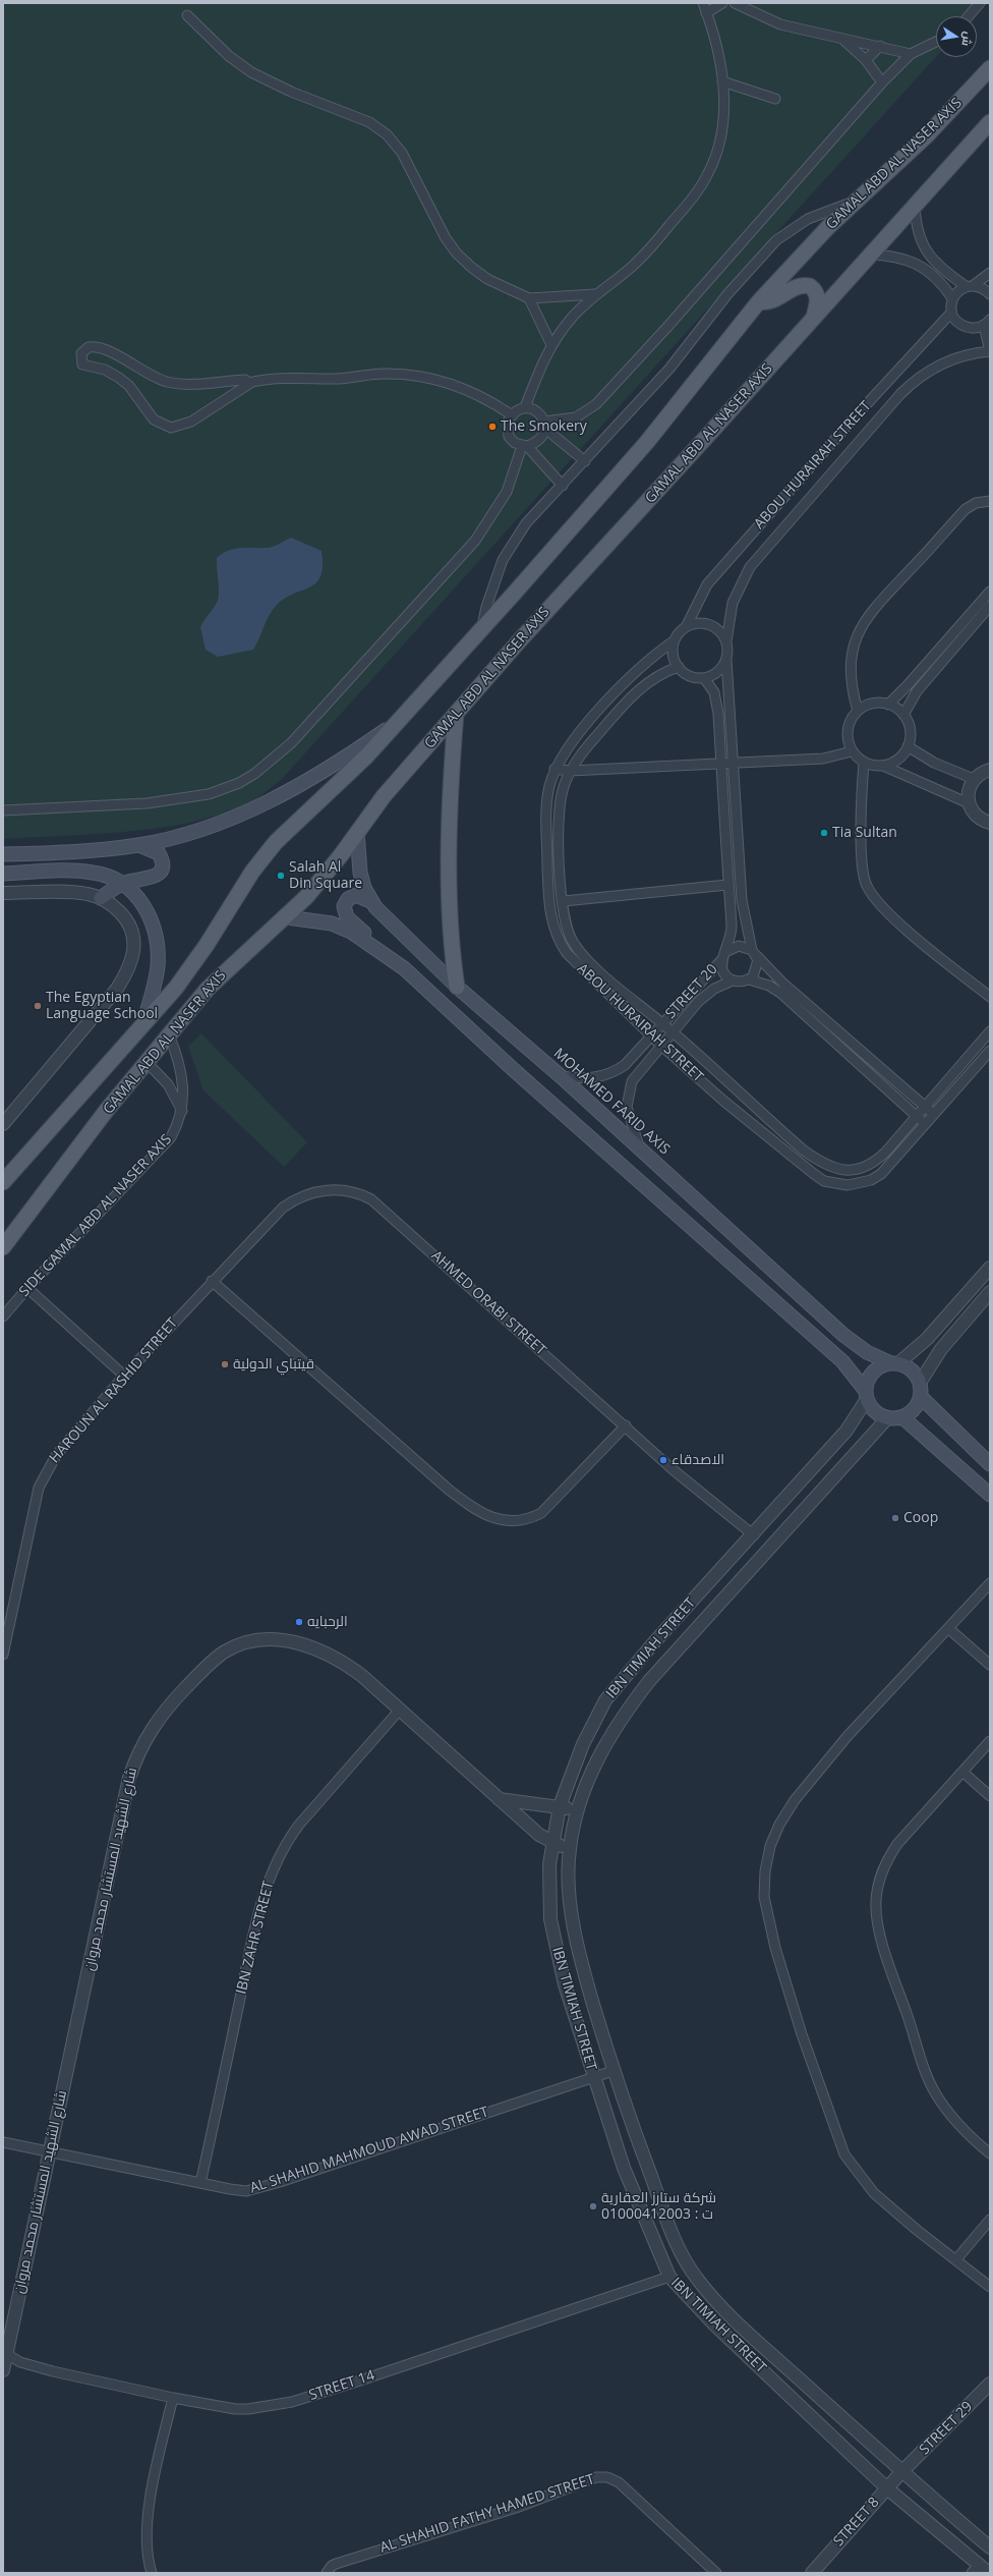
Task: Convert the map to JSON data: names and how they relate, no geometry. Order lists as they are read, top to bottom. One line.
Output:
{"streets":{"main road":["GAMAL ABD AL NASER AXIS","MOHAMED FARID AXIS"],"street":["ABOU HURAIRAH STREET","STREET 20","SIDE GAMAL ABD AL NASER AXIS","AHMED ORABI STREET","HAROUN AL RASHID STREET","IBN TIMIAH STREET","شارع الشهيد المستشار محمد مروان","IBN ZAHR STREET","AL SHAHID MAHMOUD AWAD STREET","STREET 14","STREET 29","AL SHAHID FATHY HAMED STREET","STREET 8"]},"crossings":[["GAMAL ABD AL NASER AXIS","MOHAMED FARID AXIS"],["GAMAL ABD AL NASER AXIS","SIDE GAMAL ABD AL NASER AXIS"],["ABOU HURAIRAH STREET","STREET 20"],["STREET 20","MOHAMED FARID AXIS"],["MOHAMED FARID AXIS","IBN TIMIAH STREET"],["AHMED ORABI STREET","HAROUN AL RASHID STREET"],["AHMED ORABI STREET","IBN TIMIAH STREET"],["IBN TIMIAH STREET","شارع الشهيد المستشار محمد مروان"],["IBN TIMIAH STREET","AL SHAHID MAHMOUD AWAD STREET"],["IBN TIMIAH STREET","STREET 14"],["IBN TIMIAH STREET","STREET 29"],["IBN TIMIAH STREET","STREET 8"],["شارع الشهيد المستشار محمد مروان","IBN ZAHR STREET"],["شارع الشهيد المستشار محمد مروان","AL SHAHID MAHMOUD AWAD STREET"],["شارع الشهيد المستشار محمد مروان","STREET 14"],["IBN ZAHR STREET","AL SHAHID MAHMOUD AWAD STREET"],["STREET 29","STREET 8"]],"places":["The Smokery","Tia Sultan","Salah Al Din Square","The Egyptian Language School","قيتباي الدولية","الاصدقاء","Coop","الرحبايه","شركة ستارز العقارية ت : 01000412003"],"north":"right"}
